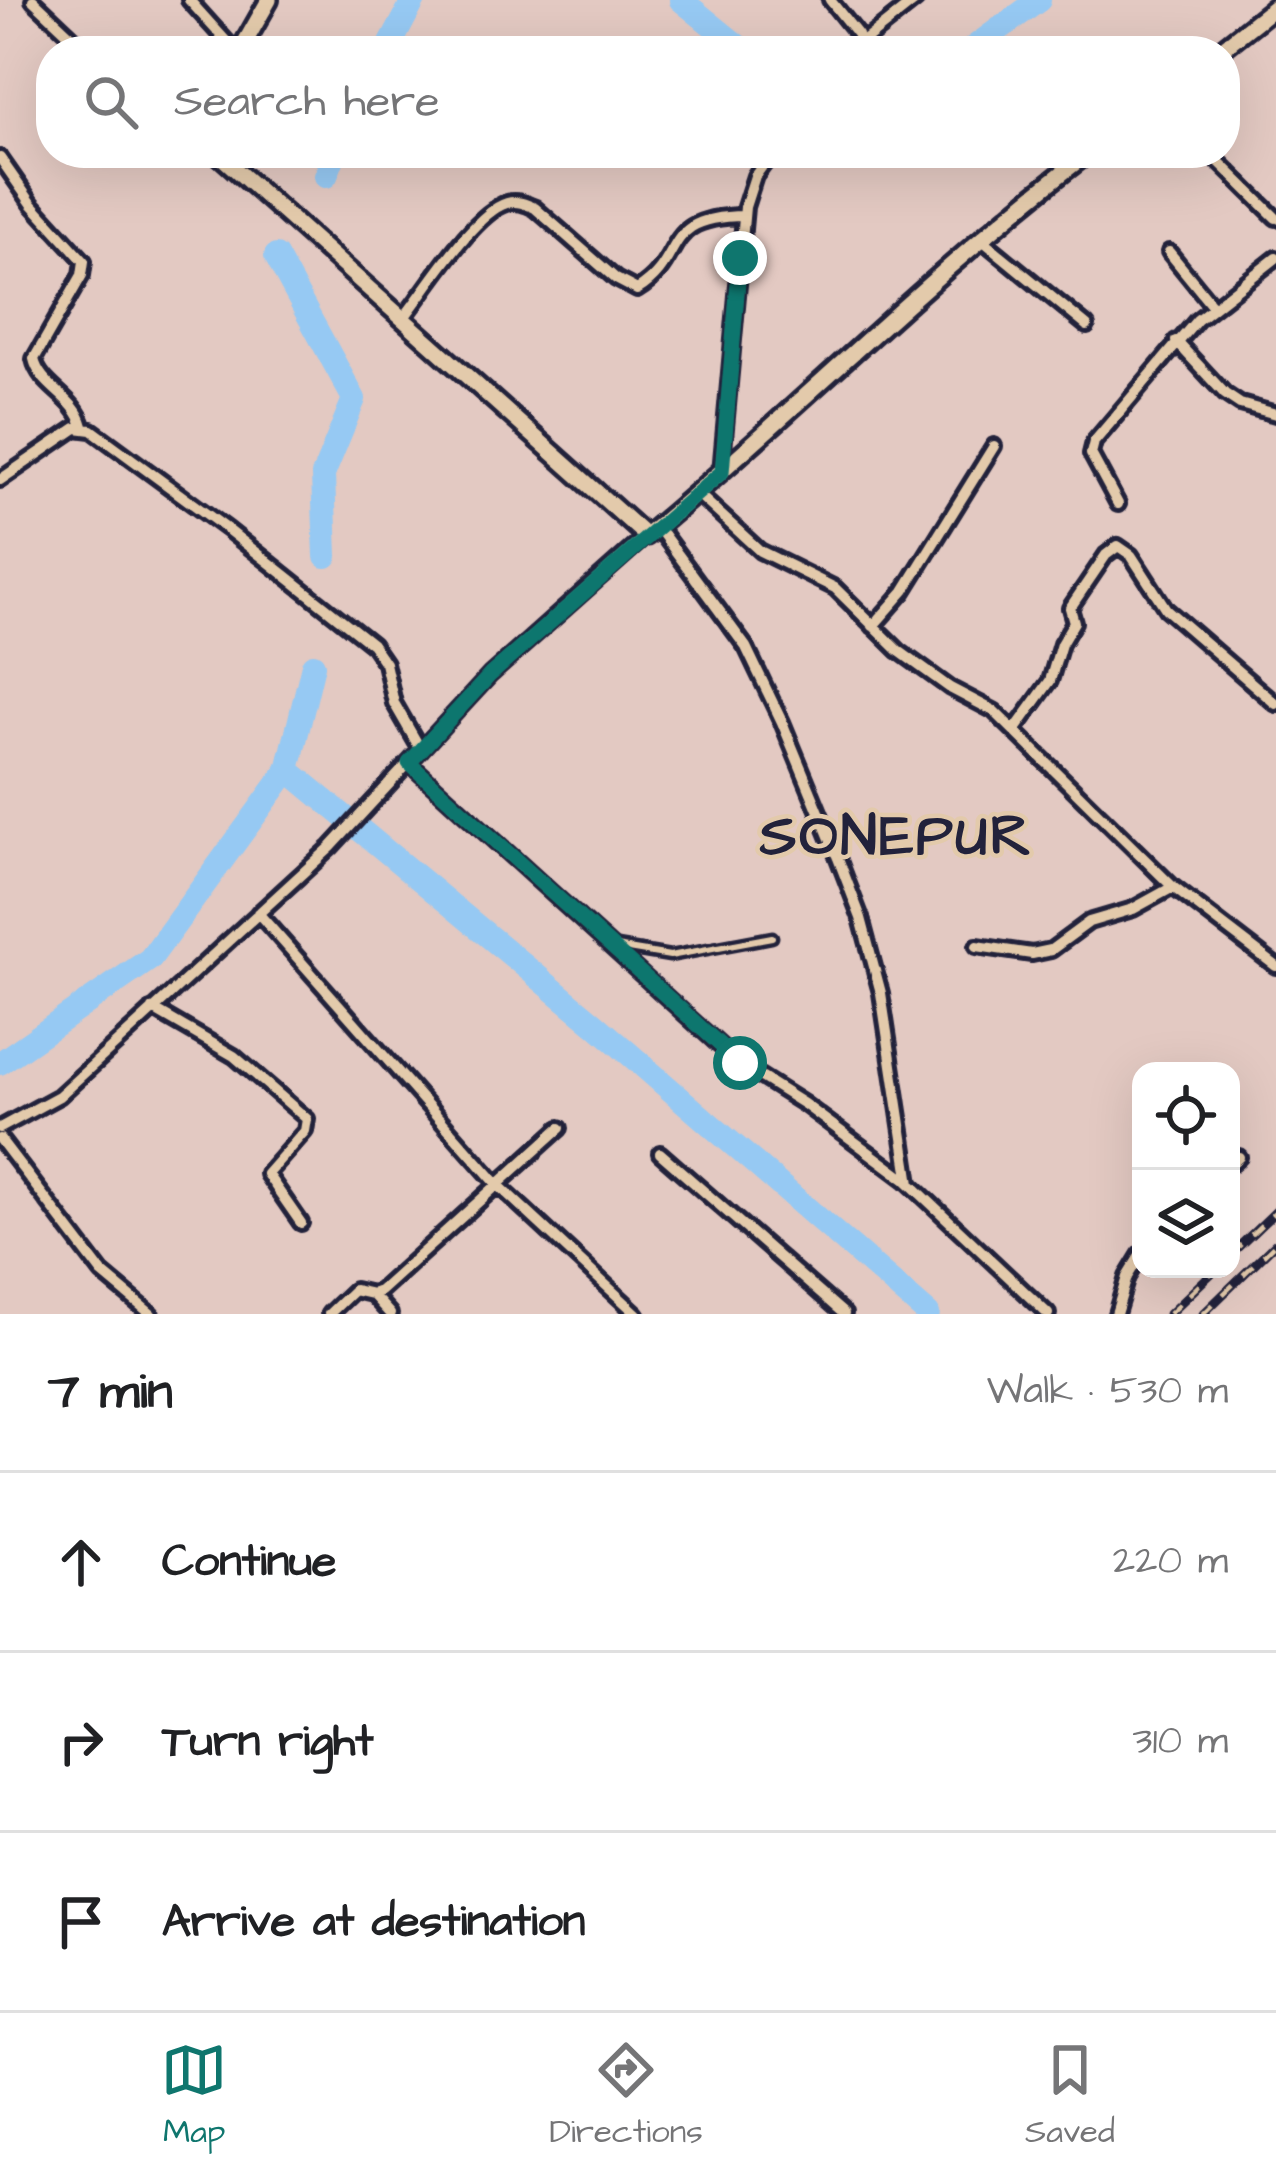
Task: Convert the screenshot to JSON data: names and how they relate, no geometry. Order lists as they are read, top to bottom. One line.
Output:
{"districts":["SONEPUR"],"page":{"search":"Search here","heading":["7 min","Walk · 530 m"],"list":[["Continue","220 m"],["Turn right","310 m"],"Arrive at destination"],"nav":["Map","Directions","Saved"]}}
